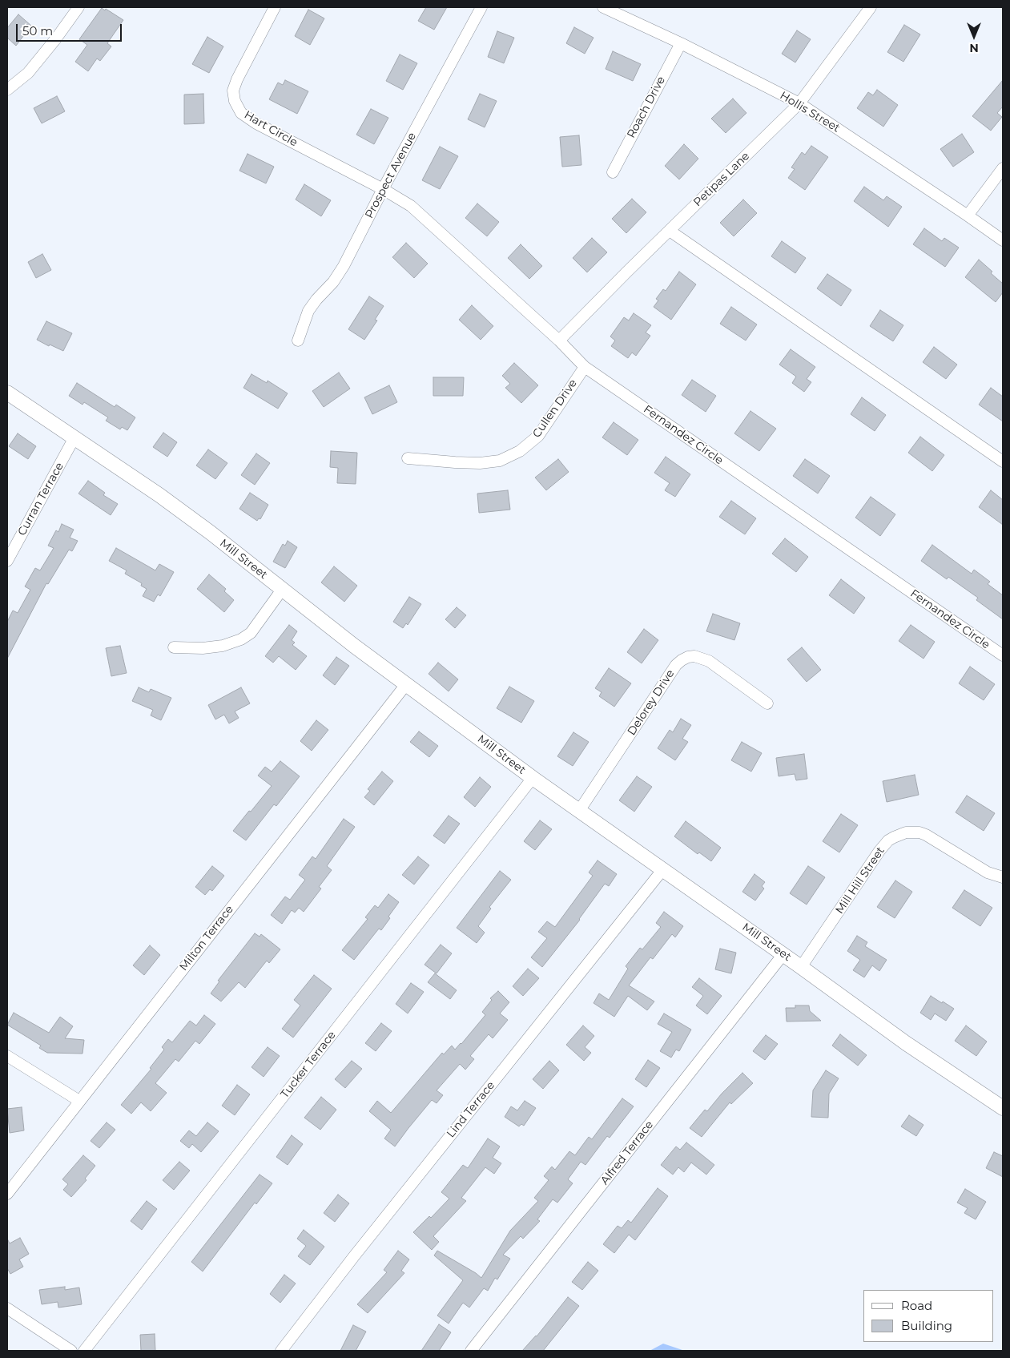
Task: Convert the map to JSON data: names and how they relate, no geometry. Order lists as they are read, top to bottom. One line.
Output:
{"streets":{"street":["Roach Drive","Hollis Street","Hart Circle","Prospect Avenue","Petipas Lane","Cullen Drive","Fernandez Circle","Curran Terrace","Mill Street","Delorey Drive","Mill Hill Street","Milton Terrace","Tucker Terrace","Lind Terrace","Alfred Terrace"]},"crossings":[["Roach Drive","Hollis Street"],["Hollis Street","Petipas Lane"],["Hart Circle","Prospect Avenue"],["Hart Circle","Fernandez Circle"],["Prospect Avenue","Fernandez Circle"],["Petipas Lane","Fernandez Circle"],["Cullen Drive","Fernandez Circle"],["Curran Terrace","Mill Street"],["Mill Street","Delorey Drive"],["Mill Street","Mill Hill Street"],["Mill Street","Milton Terrace"],["Mill Street","Tucker Terrace"],["Mill Street","Lind Terrace"],["Mill Street","Alfred Terrace"]],"legend":["Road","Building"],"scale_bar":"50 m","north":"bottom"}
